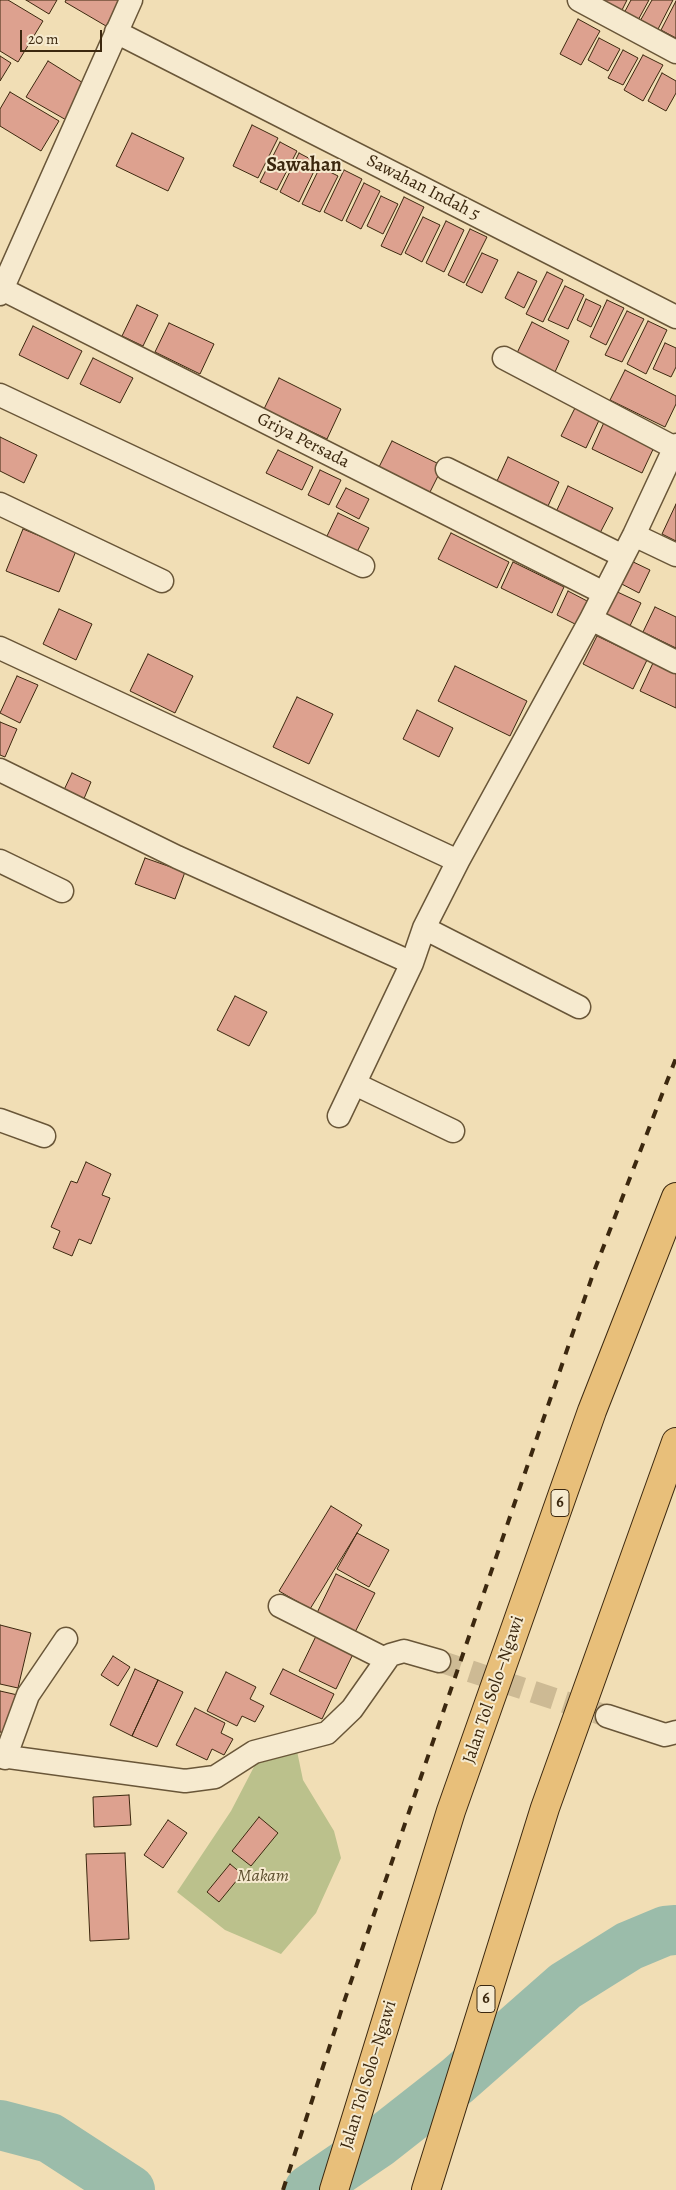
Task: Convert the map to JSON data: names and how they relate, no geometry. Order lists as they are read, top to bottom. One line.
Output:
{"streets":{"highway":["6","Jalan Tol Solo–Ngawi"],"street":["Sawahan Indah 5","Griya Persada"]},"districts":["Sawahan"],"parks":["Makam"],"scale_bar":"20 m"}
